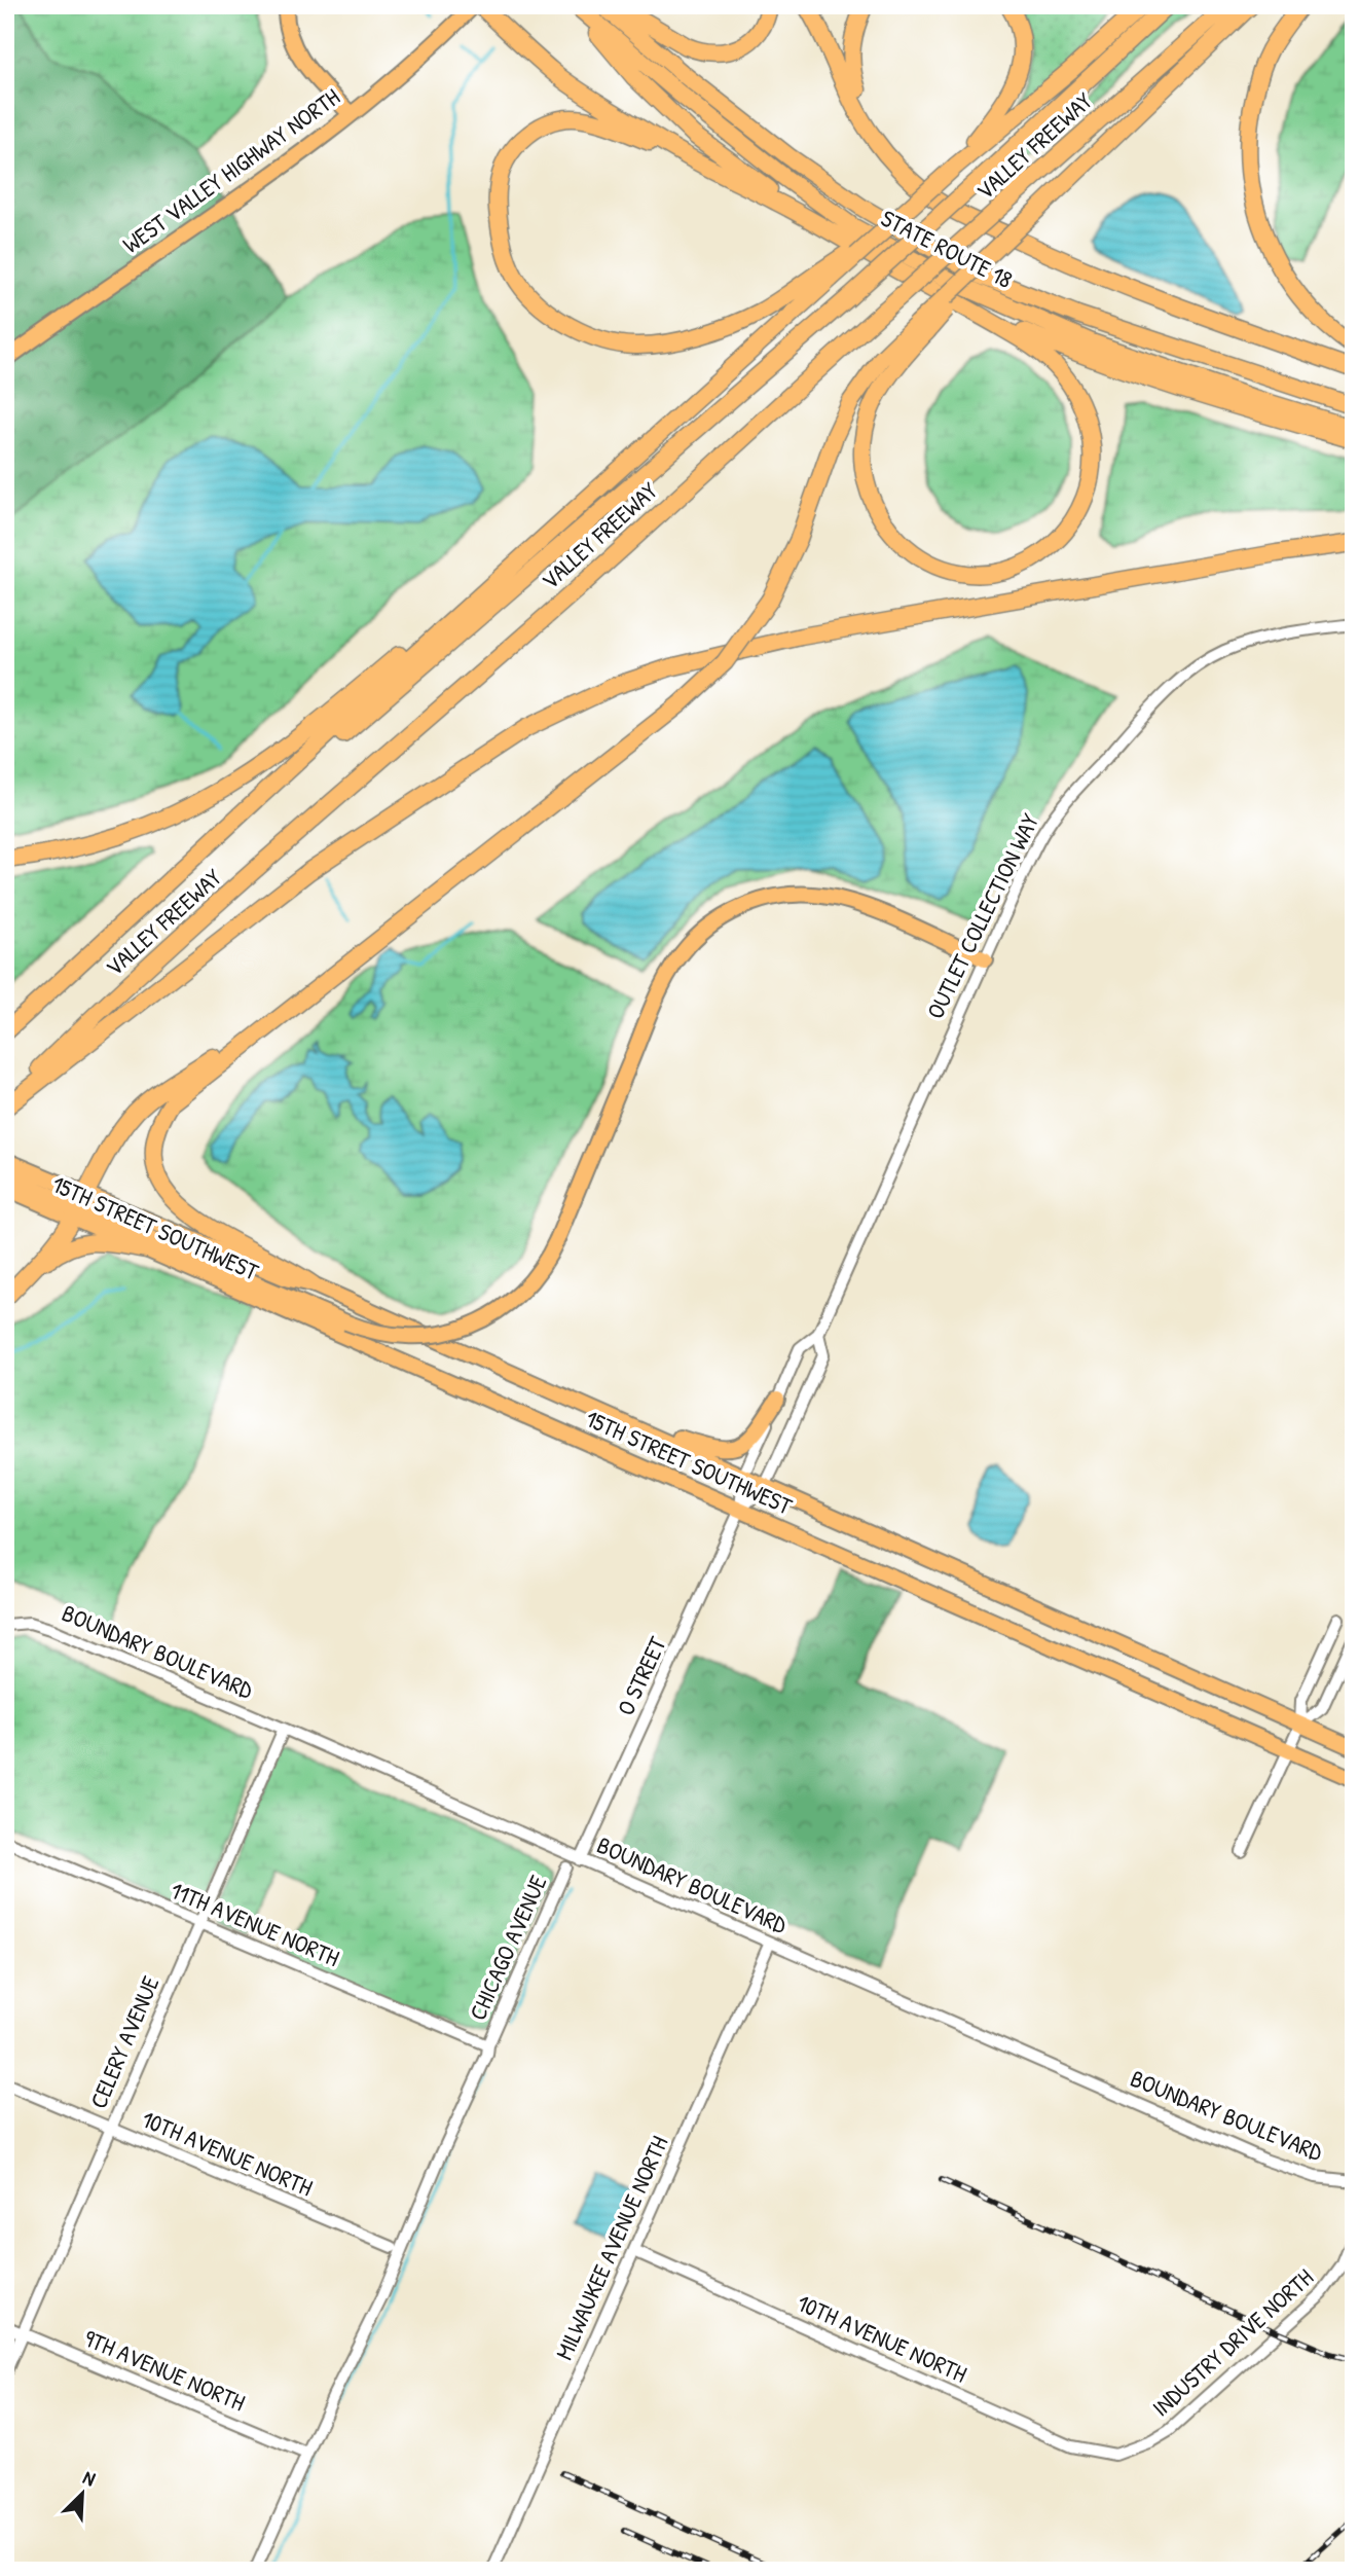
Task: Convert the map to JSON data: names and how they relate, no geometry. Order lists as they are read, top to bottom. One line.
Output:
{"streets":{"highway":["VALLEY FREEWAY","STATE ROUTE 18"],"main road":["WEST VALLEY HIGHWAY NORTH","15TH STREET SOUTHWEST"],"street":["OUTLET COLLECTION WAY","BOUNDARY BOULEVARD","O STREET","11TH AVENUE NORTH","CHICAGO AVENUE","CELERY AVENUE","10TH AVENUE NORTH","MILWAUKEE AVENUE NORTH","INDUSTRY DRIVE NORTH","9TH AVENUE NORTH"]},"crossings":[["OUTLET COLLECTION WAY","15TH STREET SOUTHWEST"],["OUTLET COLLECTION WAY","O STREET"],["15TH STREET SOUTHWEST","O STREET"],["BOUNDARY BOULEVARD","O STREET"],["BOUNDARY BOULEVARD","CELERY AVENUE"],["BOUNDARY BOULEVARD","MILWAUKEE AVENUE NORTH"],["11TH AVENUE NORTH","CHICAGO AVENUE"],["11TH AVENUE NORTH","CELERY AVENUE"],["CHICAGO AVENUE","9TH AVENUE NORTH"],["CELERY AVENUE","10TH AVENUE NORTH"],["CELERY AVENUE","9TH AVENUE NORTH"],["10TH AVENUE NORTH","MILWAUKEE AVENUE NORTH"],["10TH AVENUE NORTH","INDUSTRY DRIVE NORTH"]],"north":"top right"}
